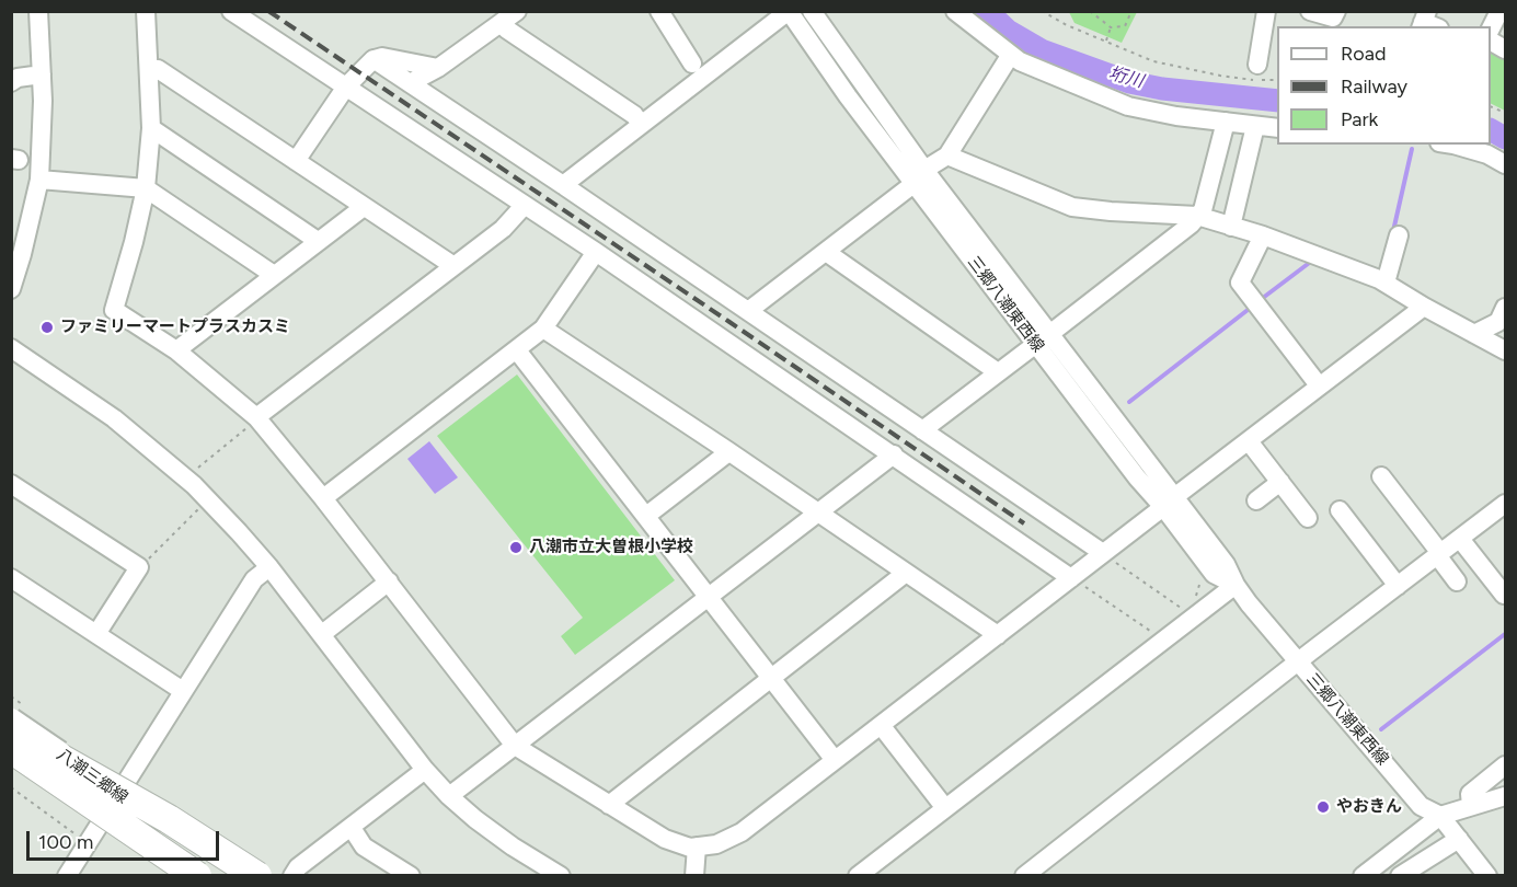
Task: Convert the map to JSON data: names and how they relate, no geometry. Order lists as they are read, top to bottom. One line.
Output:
{"streets":{"main road":["八潮三郷線"],"street":["三郷八潮東西線"]},"water":["垳川"],"places":["ファミリーマートプラスカスミ","八潮市立大曽根小学校","やおきん"],"legend":["Road","Railway","Park"],"scale_bar":"100 m"}
